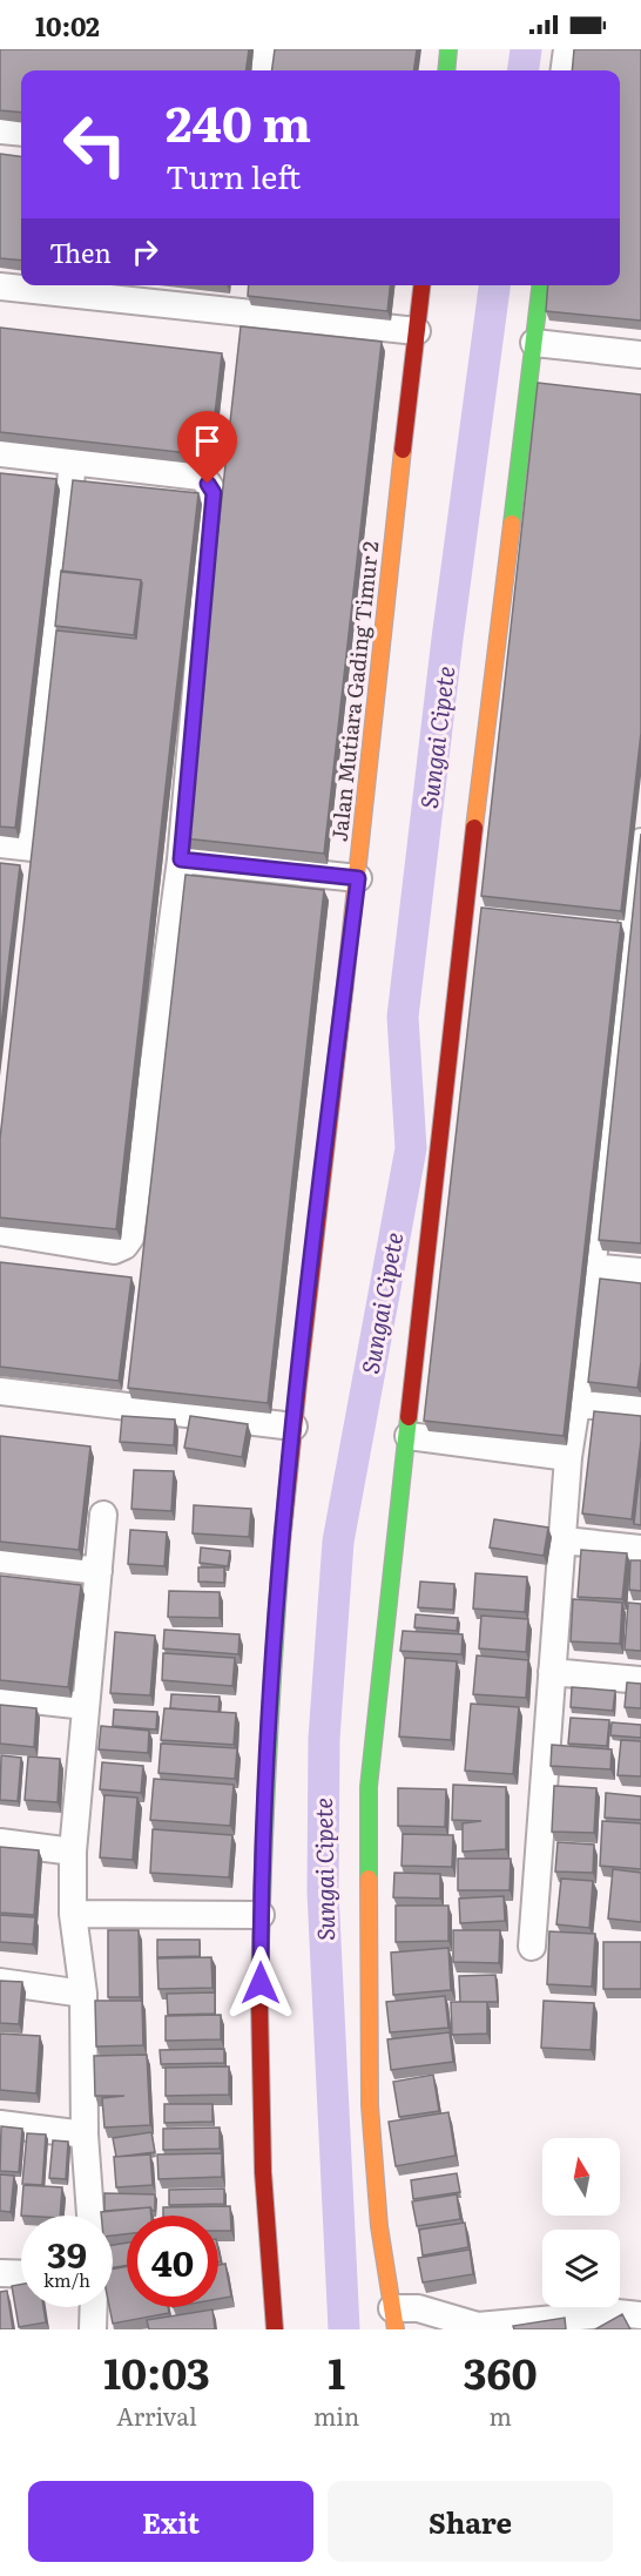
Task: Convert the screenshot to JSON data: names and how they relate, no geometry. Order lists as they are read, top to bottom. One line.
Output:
{"streets":{"street":["Jalan Mutiara Gading Timur 2"]},"water":["Sungai Cipete"],"north":"top","page":{"status":"10:02","turn":["240 m","Turn left"],"then":"Then","speed":"39 km/h","limit":"40","eta":["10:03","Arrival","1","min","360","m"],"buttons":["Exit","Share"]}}
